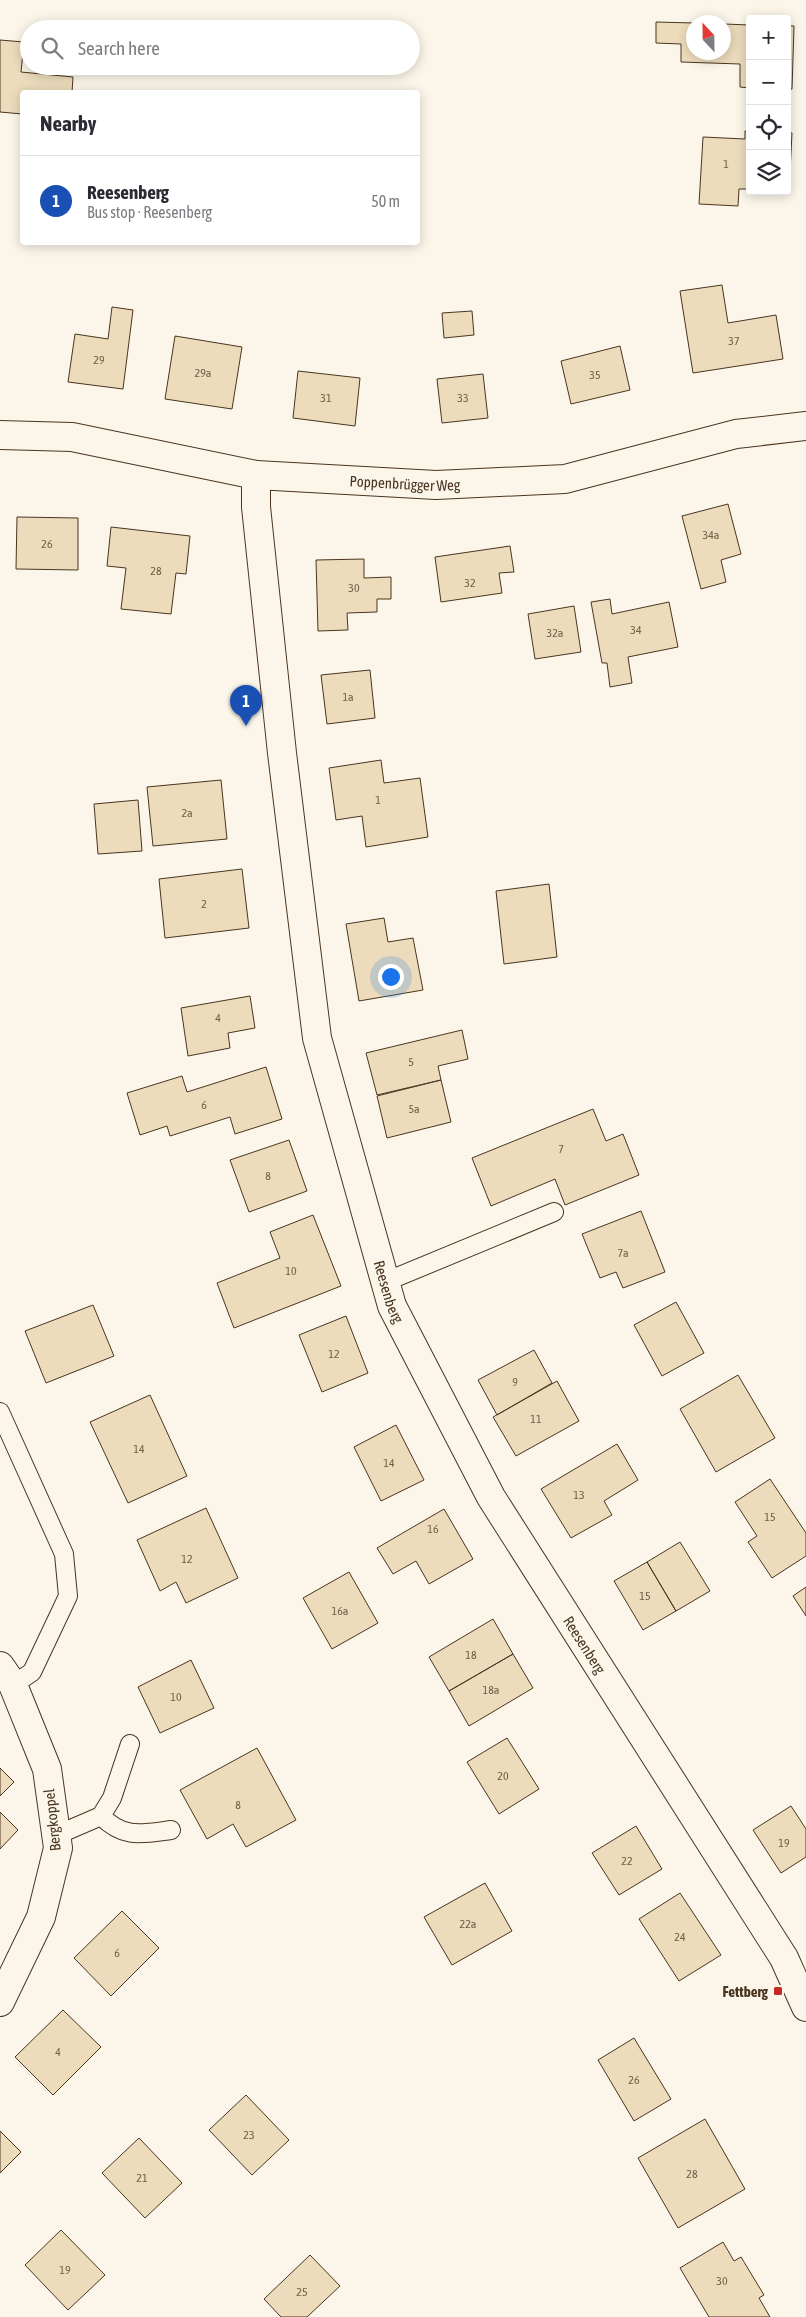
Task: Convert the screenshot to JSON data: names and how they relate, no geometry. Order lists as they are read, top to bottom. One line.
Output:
{"streets":{"street":["Poppenbrügger Weg","Reesenberg","Bergkoppel"]},"crossings":[["Poppenbrügger Weg","Reesenberg"]],"places":{"transit":["Fettberg"]},"house_numbers":["1","37","29","29a","35","31","33","34a","26","28","32","30","34","32a","1a","1","2a","2","4","5","6","5a","7","8","7a","10","12","9","11","14","14","13","15","16","12","15","16a","18","18a","10","20","8","19","22","22a","24","6","4","26","23","28","21","19","30","25"],"north":"top","page":{"map_buttons":["+","−"],"search":"Search here","heading":"Nearby","list":[{"mark":"1","name":"Reesenberg","note":"Bus stop · Reesenberg","value":"50 m"}],"pins":"1"}}
